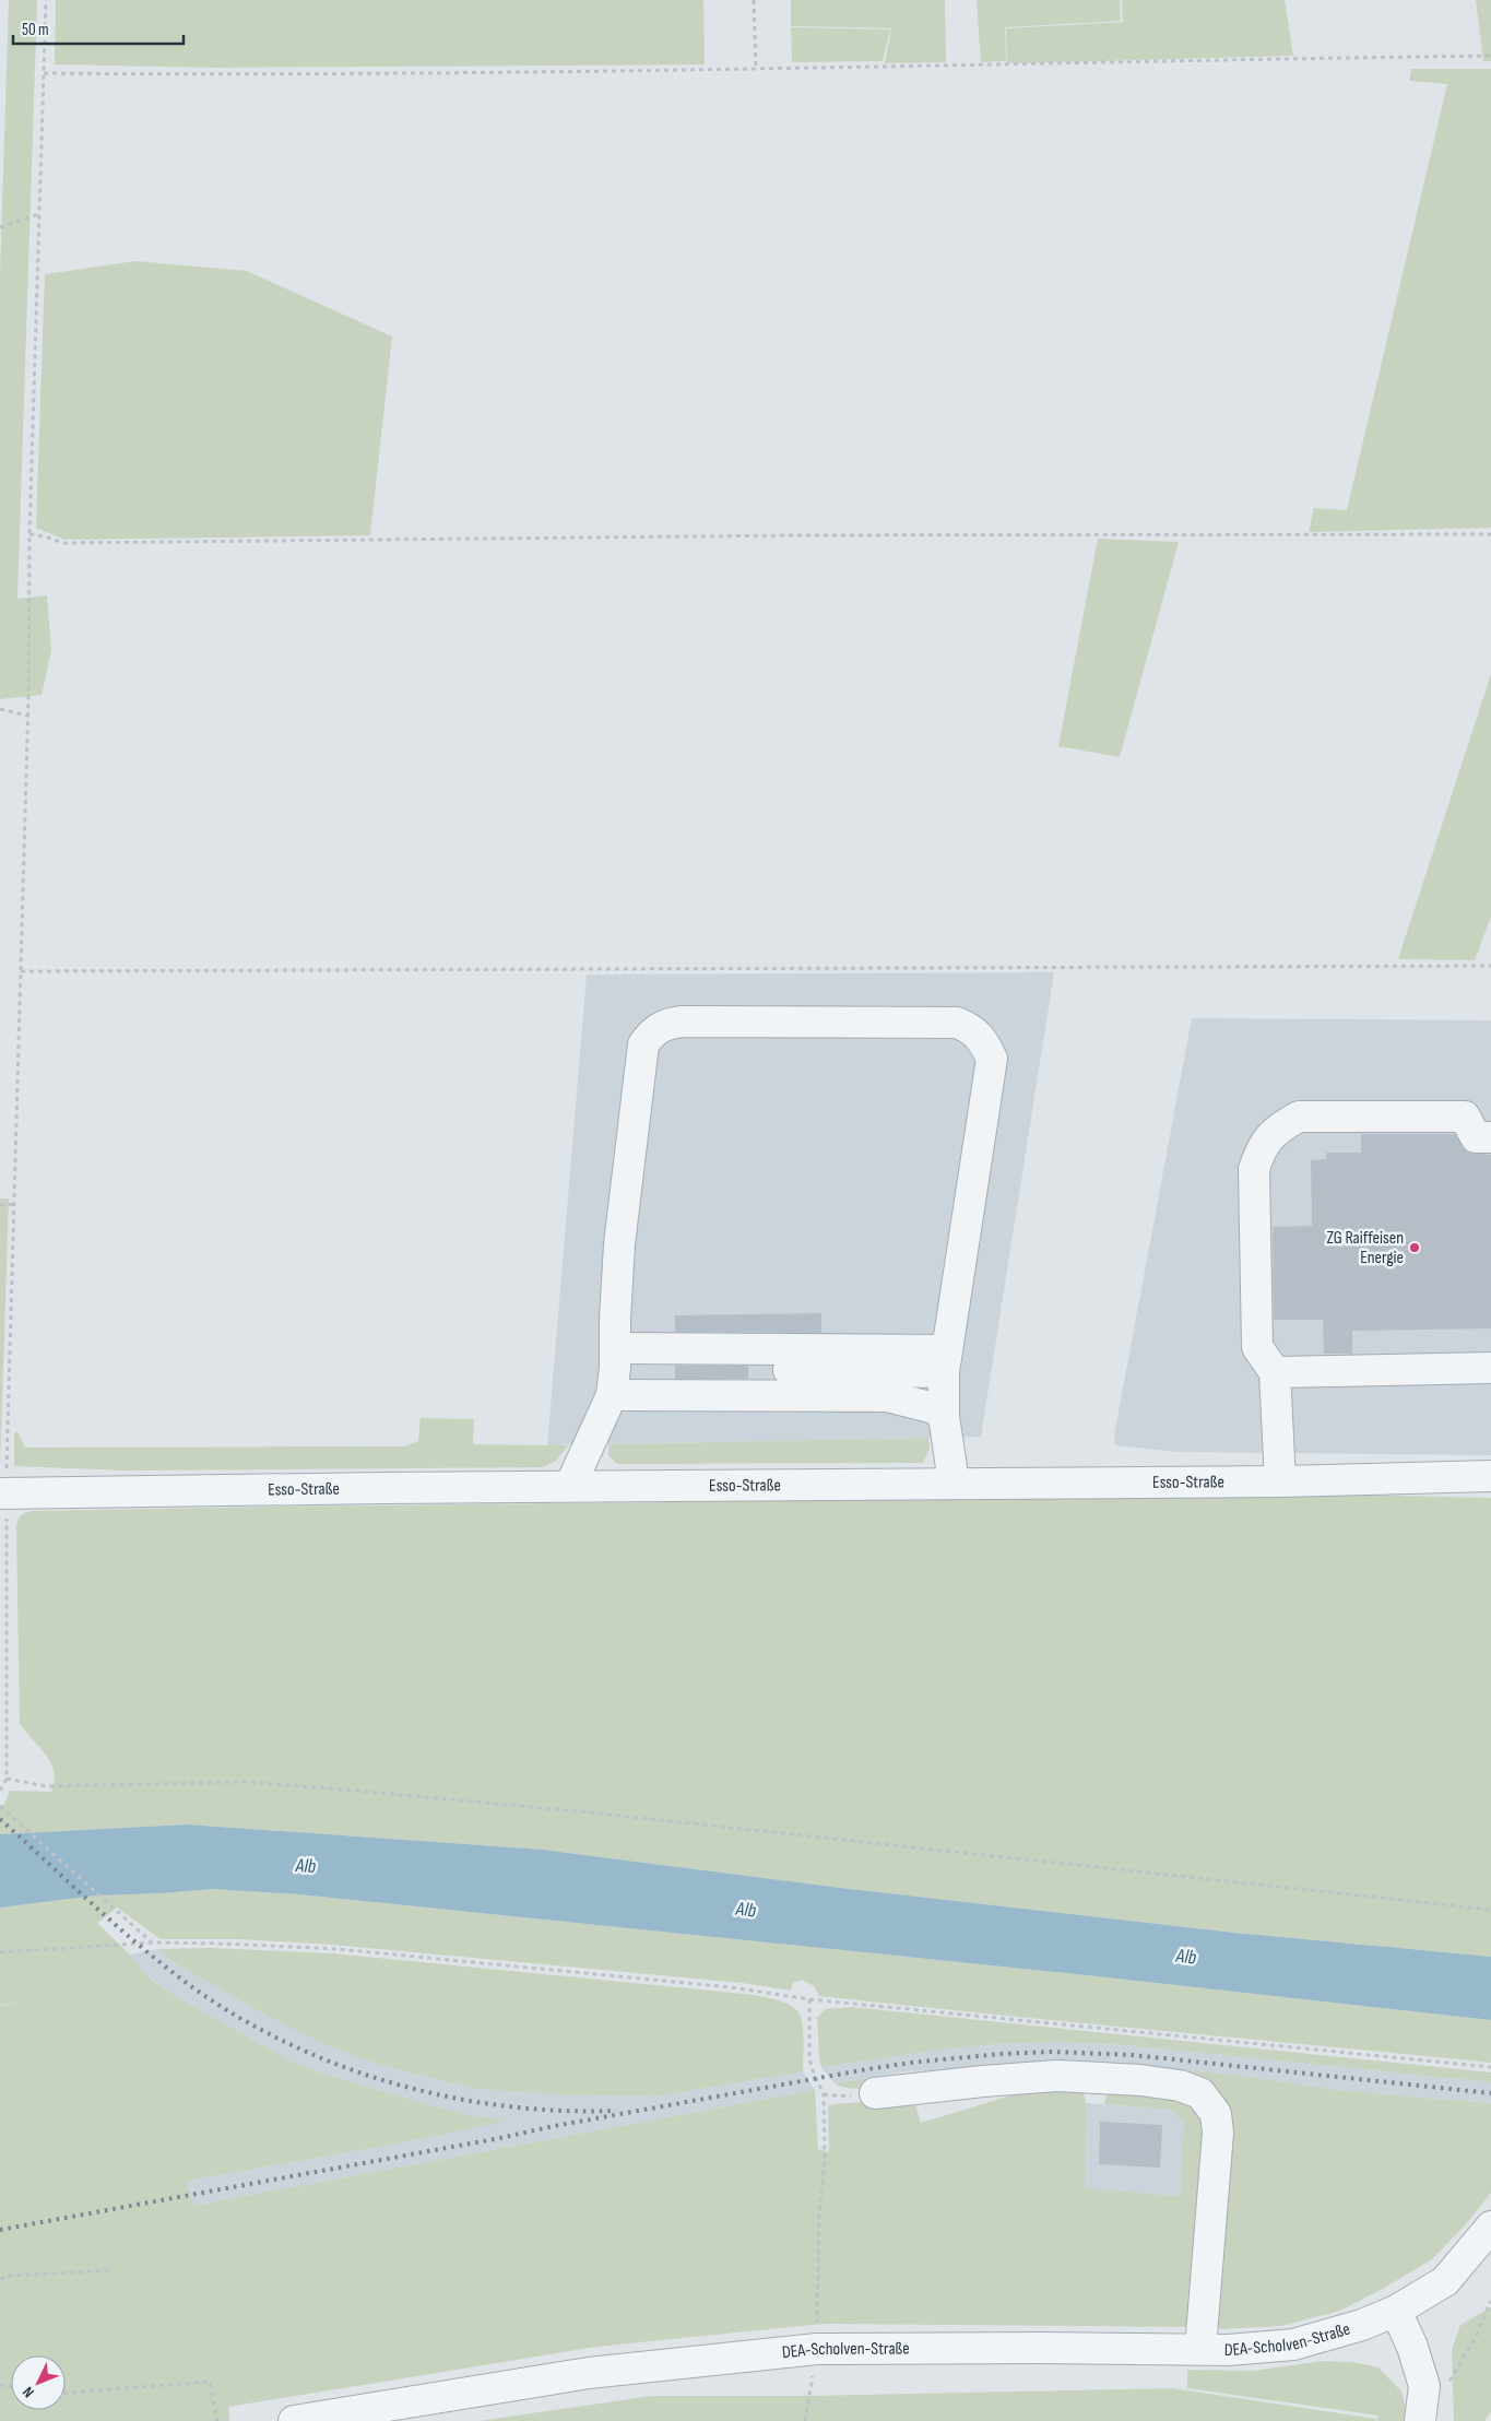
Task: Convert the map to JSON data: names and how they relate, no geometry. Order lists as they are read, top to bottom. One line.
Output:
{"streets":{"street":["Esso-Straße","DEA-Scholven-Straße"]},"water":["Alb"],"places":["ZG Raiffeisen Energie"],"scale_bar":"50 m","north":"bottom left"}
